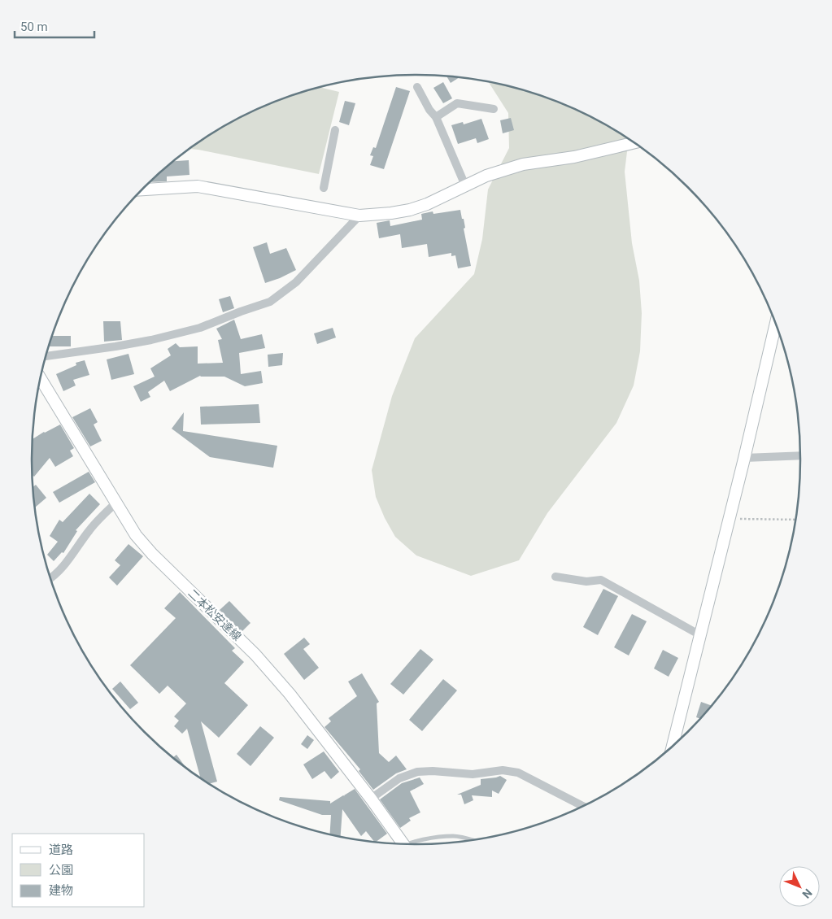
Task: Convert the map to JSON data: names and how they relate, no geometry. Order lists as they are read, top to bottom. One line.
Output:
{"streets":{"street":["二本松安達線"]},"legend":["道路","公園","建物"],"scale_bar":"50 m","north":"bottom right"}
